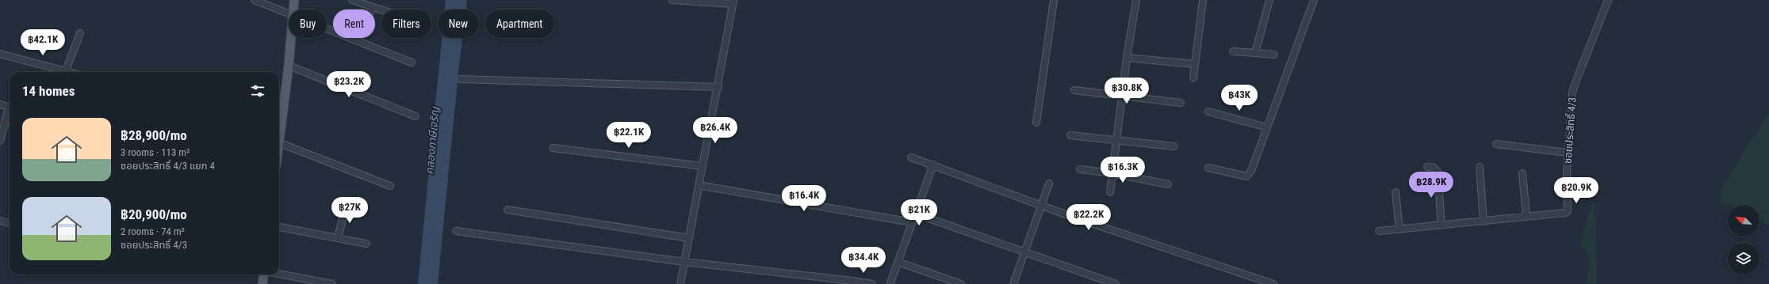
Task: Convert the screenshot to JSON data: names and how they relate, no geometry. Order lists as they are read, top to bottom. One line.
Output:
{"streets":{"street":["ซอยประสิทธิ์ 4/3"]},"water":["คลองภาษีเจริญ"],"north":"top left","page":{"chip":["Buy","Rent","Filters","New","Apartment"],"price":["฿42.1K","฿23.2K","฿30.8K","฿43K","฿26.4K","฿22.1K","฿16.3K","฿28.9K","฿20.9K","฿16.4K","฿27K","฿21K","฿22.2K","฿34.4K"],"heading":"14 homes","list":[{"name":"฿28,900/mo","note":"3 rooms · 113 m² · ซอยประสิทธิ์ 4/3 แยก 4"},{"name":"฿20,900/mo","note":"2 rooms · 74 m² · ซอยประสิทธิ์ 4/3"}]}}
